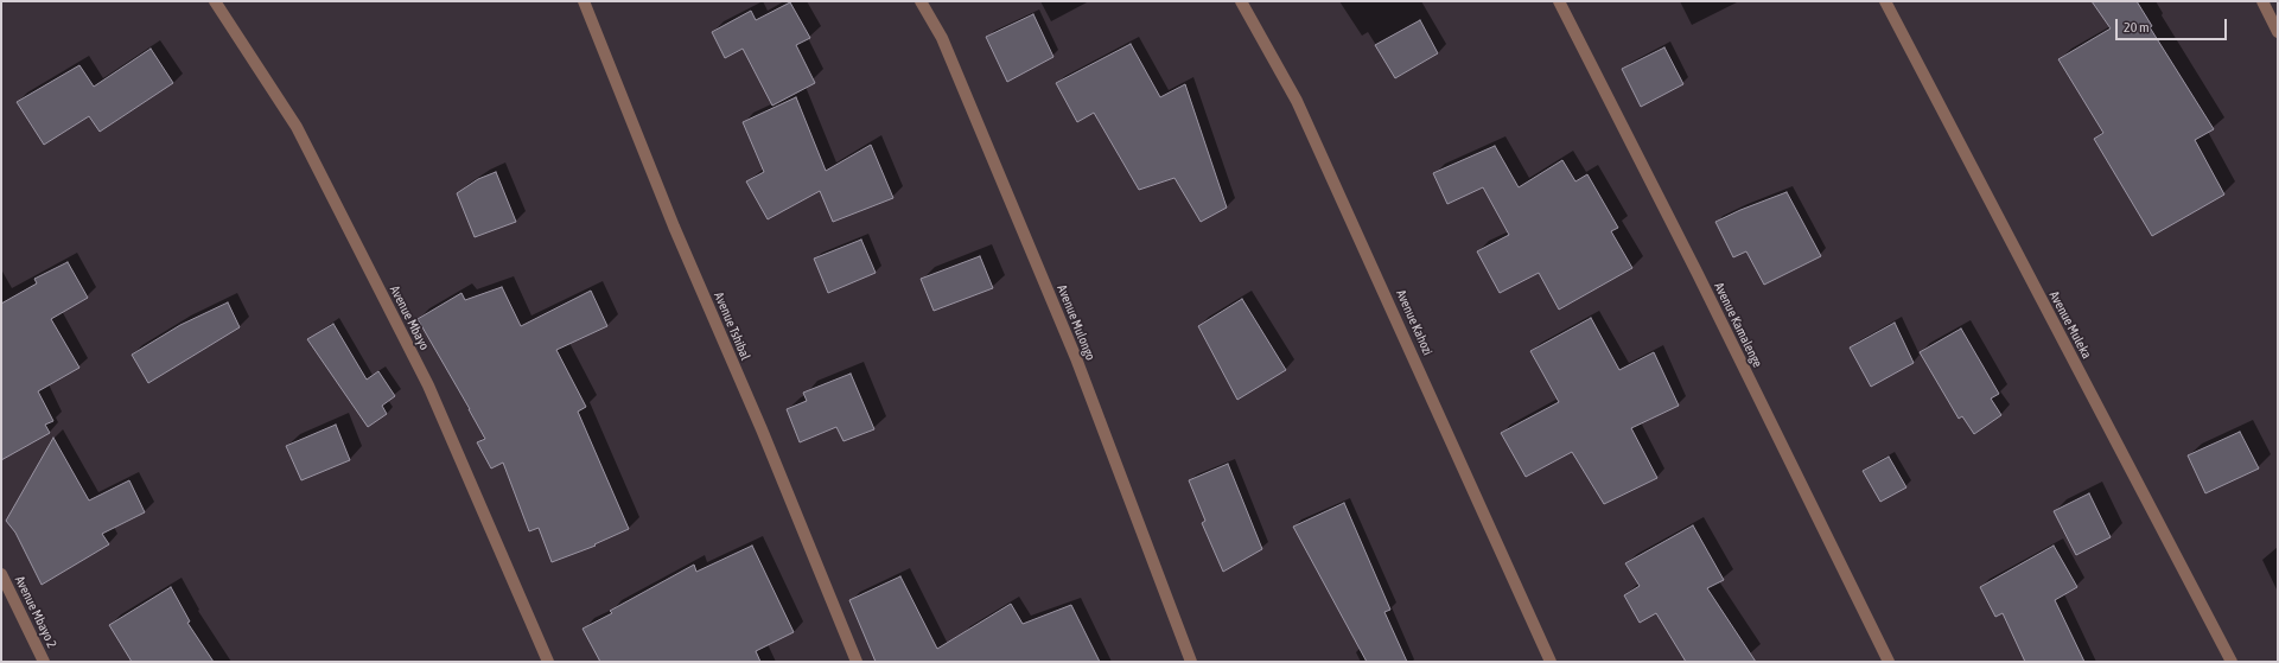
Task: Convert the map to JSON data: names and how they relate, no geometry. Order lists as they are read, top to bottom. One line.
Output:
{"streets":{"street":["Avenue Mbayo","Avenue Mulongo","Avenue Kahozi","Avenue Kamalenge","Avenue Muleka","Avenue Tshibal","Avenue Mbayo 2"]},"scale_bar":"20 m"}
